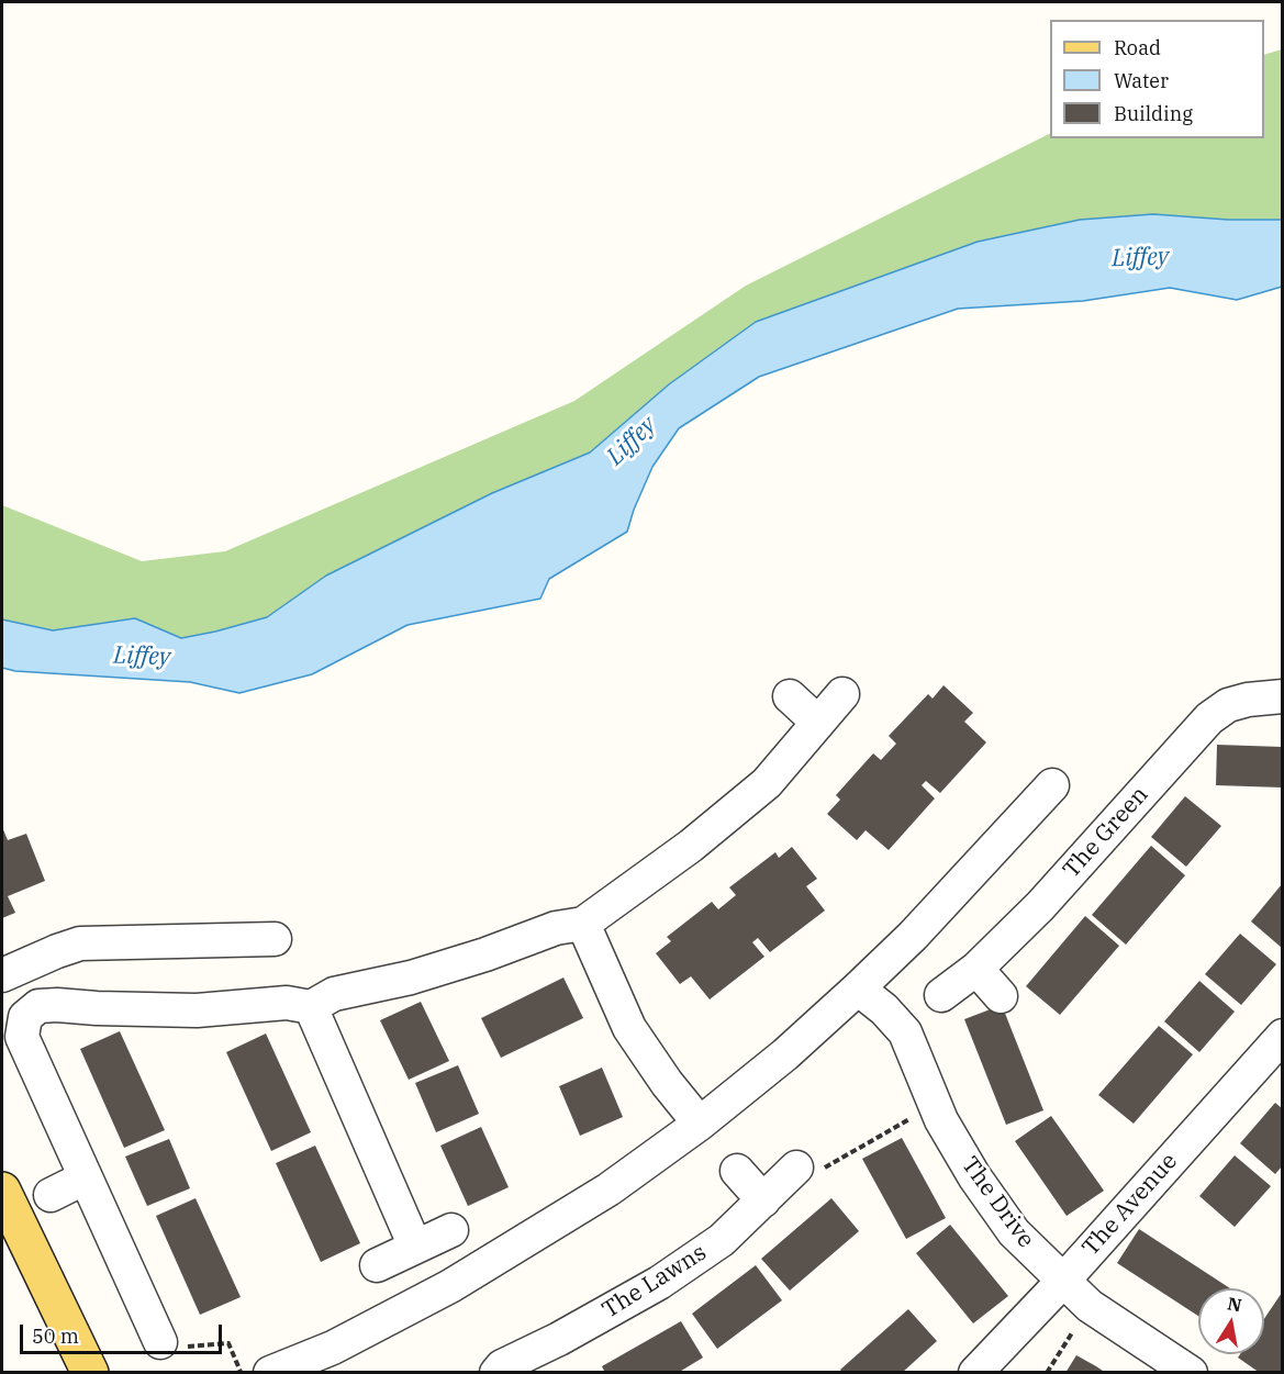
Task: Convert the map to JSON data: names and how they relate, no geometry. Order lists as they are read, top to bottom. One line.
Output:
{"streets":{"street":["The Green","The Drive","The Avenue","The Lawns"]},"crossings":[["The Drive","The Avenue"]],"water":["Liffey"],"legend":["Road","Water","Building"],"scale_bar":"50 m","north":"top"}
